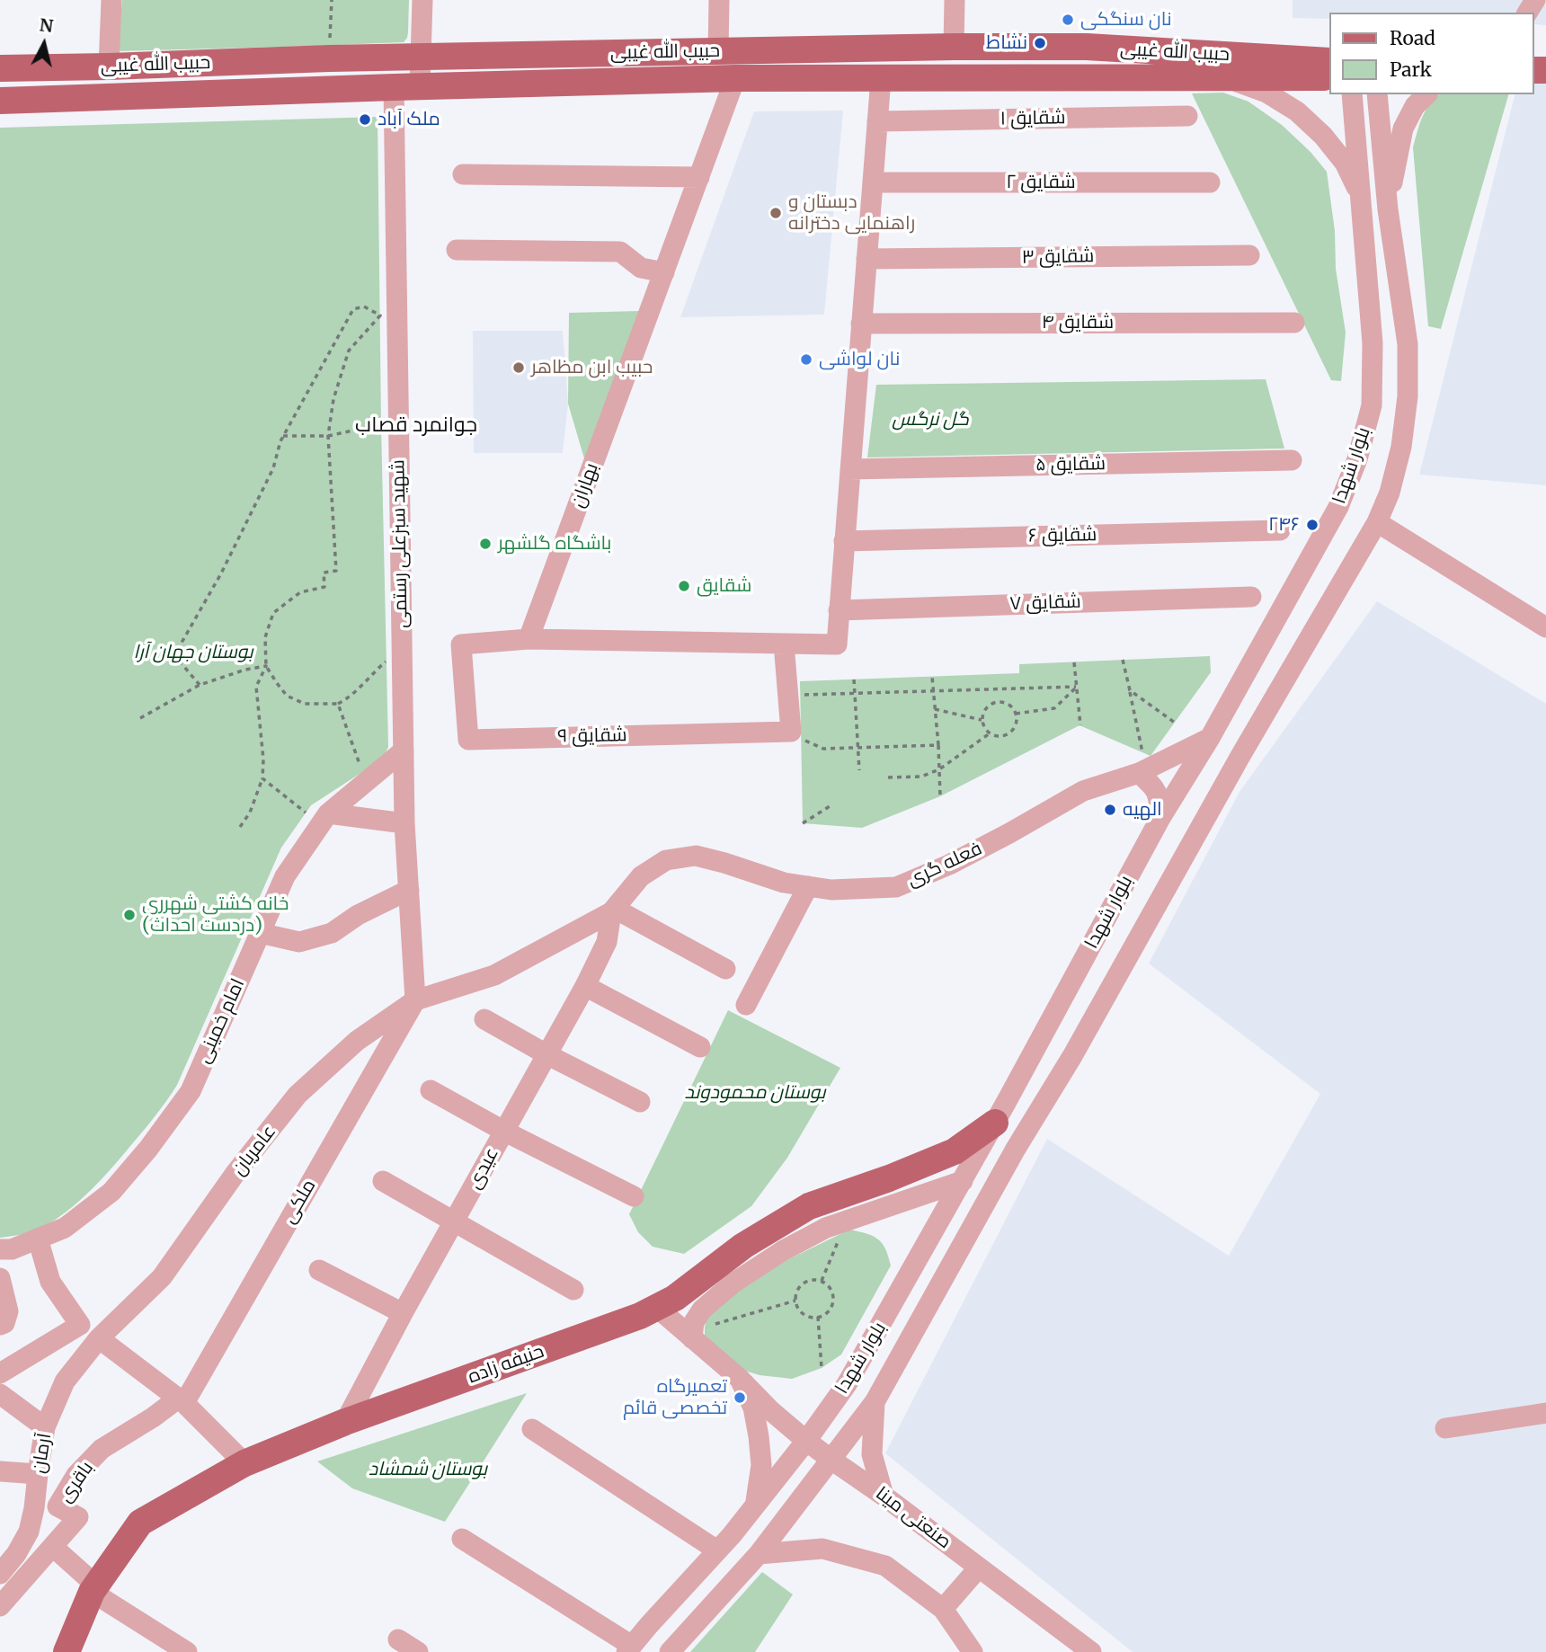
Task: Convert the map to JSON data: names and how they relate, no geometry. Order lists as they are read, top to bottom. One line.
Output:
{"streets":{"main road":["حبیب الله غیبی","حنیفه زاده"],"street":["شقایق ۱","شقایق ۲","شقایق ۳","شقایق ۴","شقایق ۵","بلوار شهدا","بهاران","شقایق ۶","شهید سبزعلی رستمی","شقایق ۷","شقایق ۹","فعله گری","امام خمینی","عامریان","عیدی","ملکی","آرمان","باقری","صنعتی مینا"]},"crossings":[["حبیب الله غیبی","بهاران"],["حبیب الله غیبی","شهید سبزعلی رستمی"],["بلوار شهدا","فعله گری"],["بلوار شهدا","حنیفه زاده"],["بلوار شهدا","صنعتی مینا"],["بهاران","شقایق ۹"],["شهید سبزعلی رستمی","امام خمینی"],["شهید سبزعلی رستمی","عامریان"],["شهید سبزعلی رستمی","ملکی"],["فعله گری","عامریان"],["فعله گری","عیدی"],["عامریان","عیدی"],["عامریان","ملکی"],["عامریان","آرمان"],["عیدی","حنیفه زاده"],["ملکی","باقری"],["حنیفه زاده","صنعتی مینا"]],"districts":["جوانمرد قصاب"],"parks":["گل نرگس","بوستان جهان آرا","بوستان محمودوند","بوستان شمشاد"],"places":["نان سنگکی","نشاط","ملک آباد","دبستان و راهنمایی دخترانه","نان لواشی","حبیب ابن مظاهر","۲۴۶","باشگاه گلشهر","شقایق","الهیه","خانه کشتی شهرری (دردست احداث)","تعمیرگاه تخصصی قائم"],"legend":["Road","Park"],"north":"top"}
